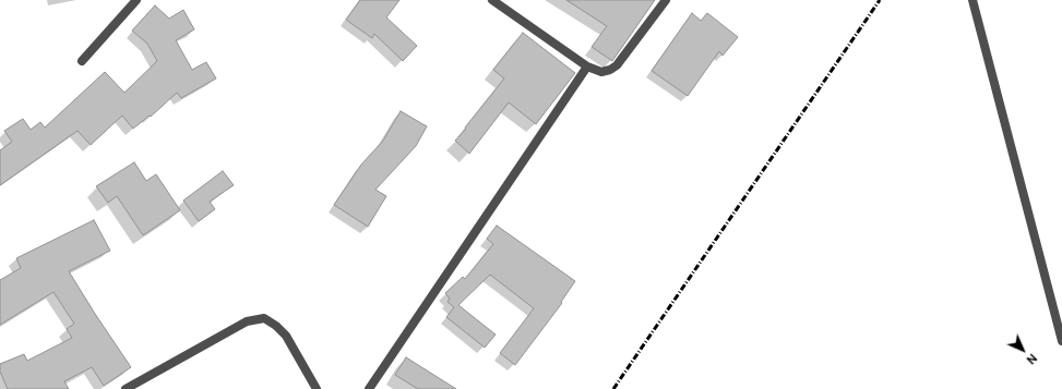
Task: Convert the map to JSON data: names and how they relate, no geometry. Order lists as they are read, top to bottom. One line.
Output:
{"north":"bottom right"}
